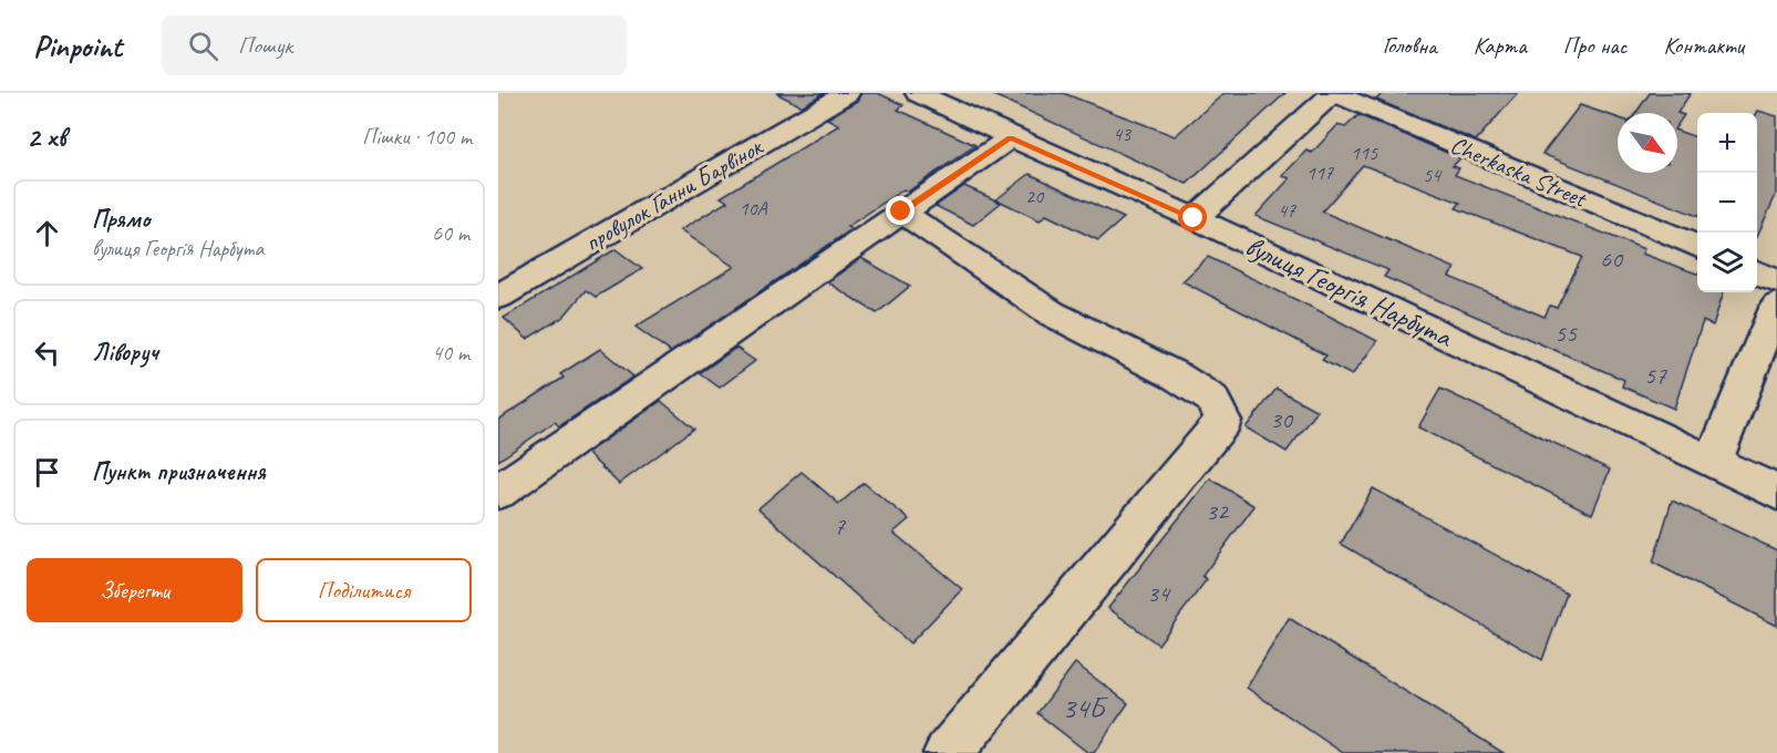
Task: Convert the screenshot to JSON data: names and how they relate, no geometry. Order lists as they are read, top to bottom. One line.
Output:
{"streets":{"street":["Cherkaska Street","провулок Ганни Барвінок","вулиця Георгія Нарбута"]},"house_numbers":["43","115","117","54","20","10А","47","60","55","57","30","32","7","34","34Б"],"north":"bottom right","page":{"header":"Pinpoint","search":"Пошук","nav":["Головна","Карта","Про нас","Контакти"],"heading":["2 хв","Пішки · 100 m"],"map_buttons":["+","−"],"list":[["Прямо","вулиця Георгія Нарбута","60 m"],["Ліворуч","40 m"],"Пункт призначення"],"buttons":["Зберегти","Поділитися"]}}
